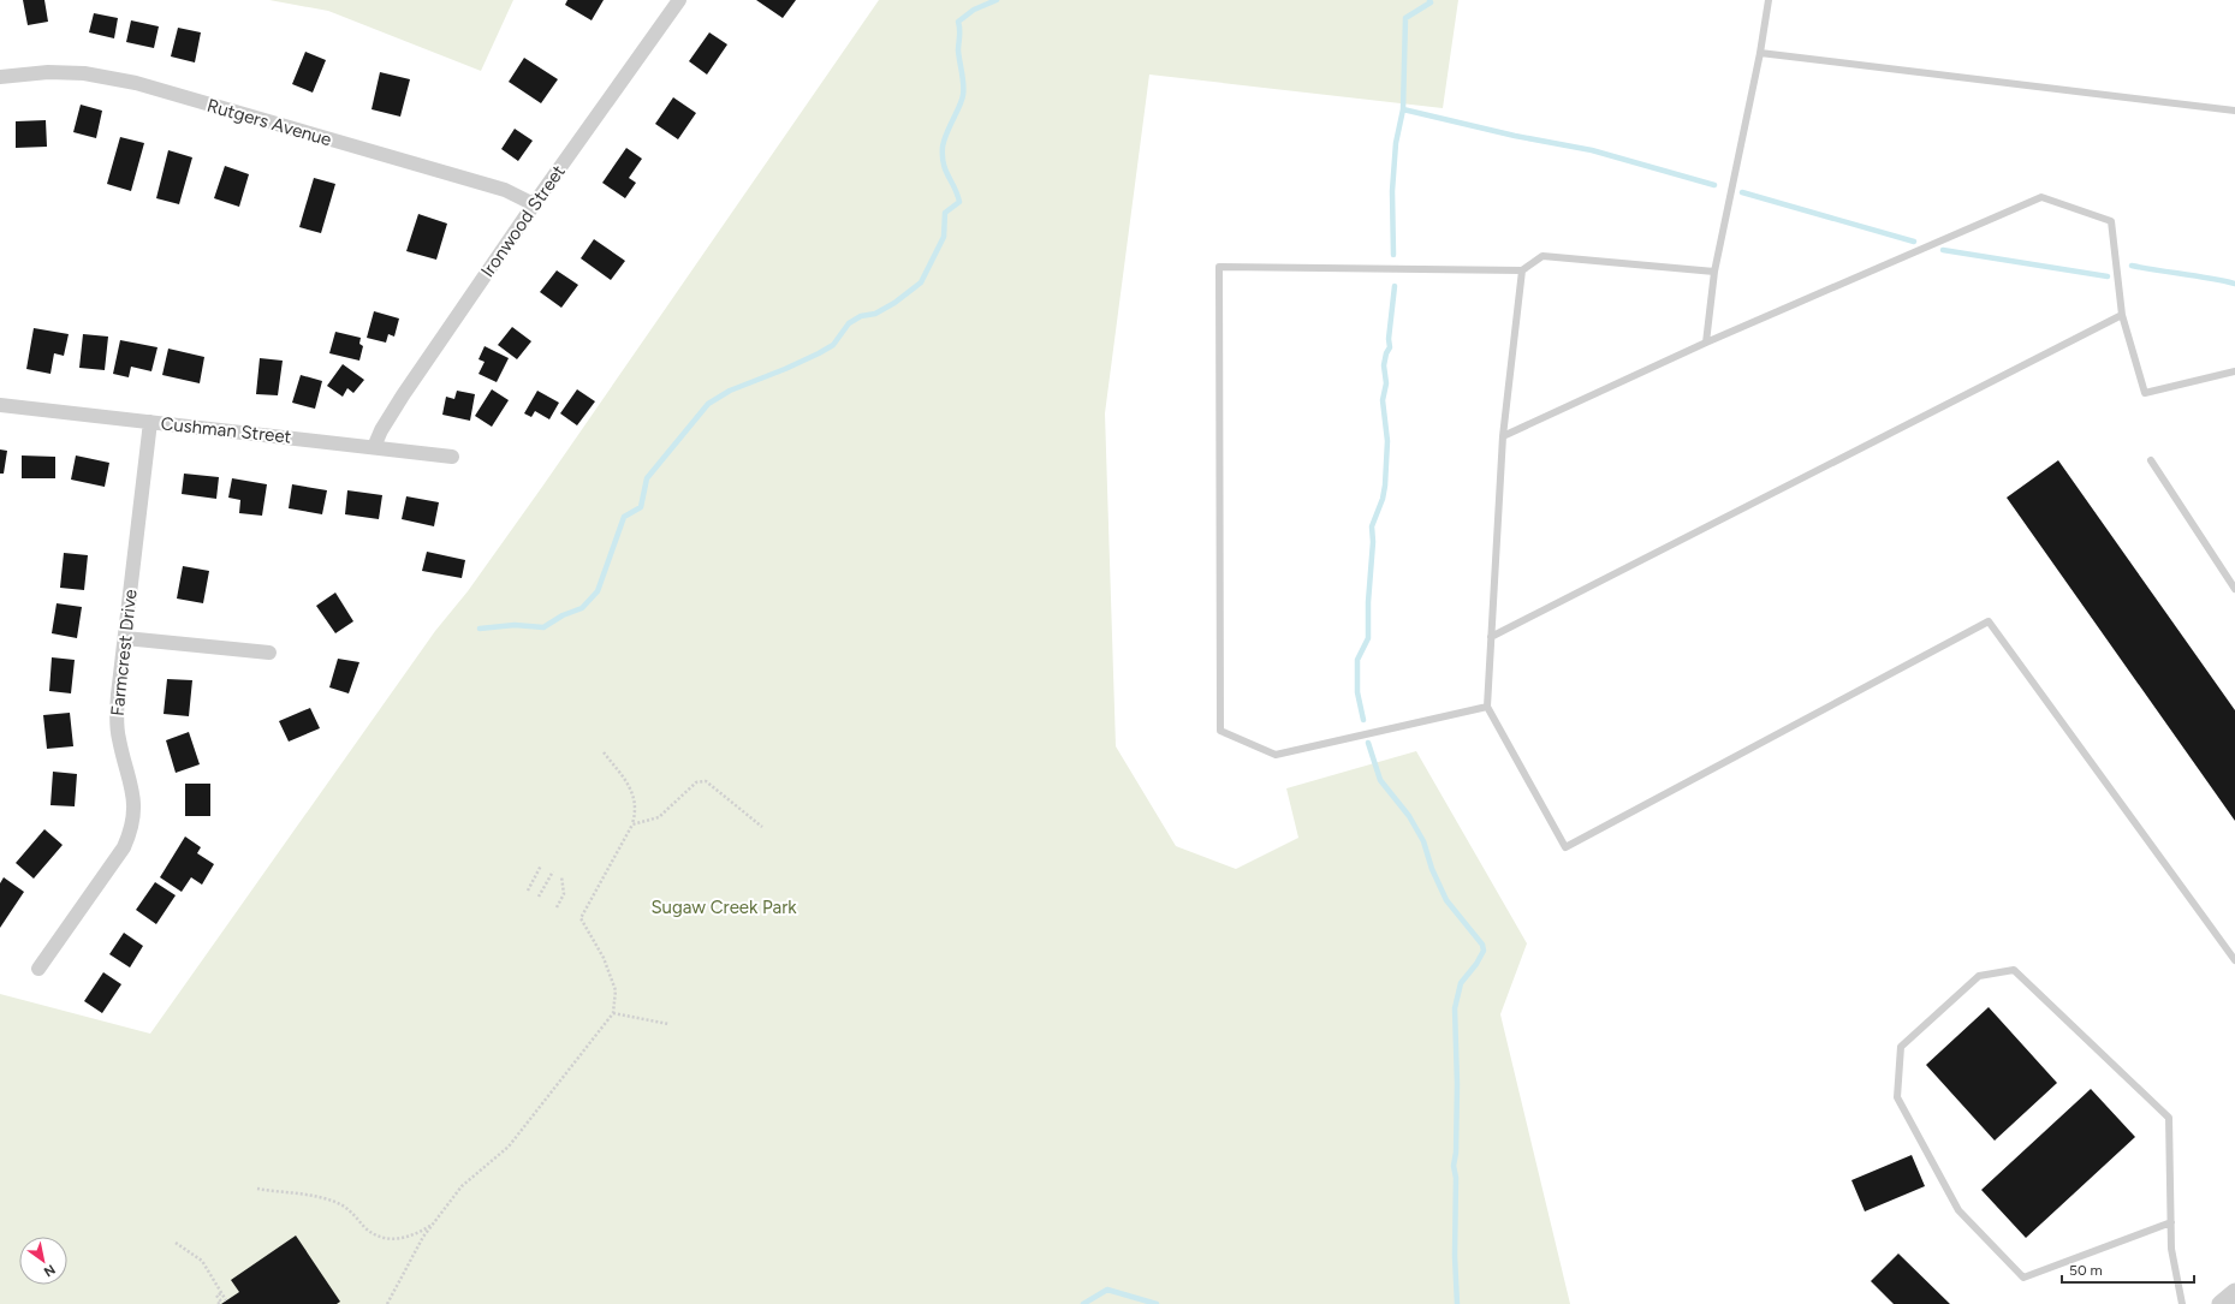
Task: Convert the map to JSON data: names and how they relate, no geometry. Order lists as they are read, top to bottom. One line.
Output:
{"streets":{"street":["Rutgers Avenue","Ironwood Street","Cushman Street","Farmcrest Drive"]},"crossings":[["Rutgers Avenue","Ironwood Street"],["Ironwood Street","Cushman Street"],["Cushman Street","Farmcrest Drive"]],"parks":["Sugaw Creek Park"],"scale_bar":"50 m","north":"bottom right"}
